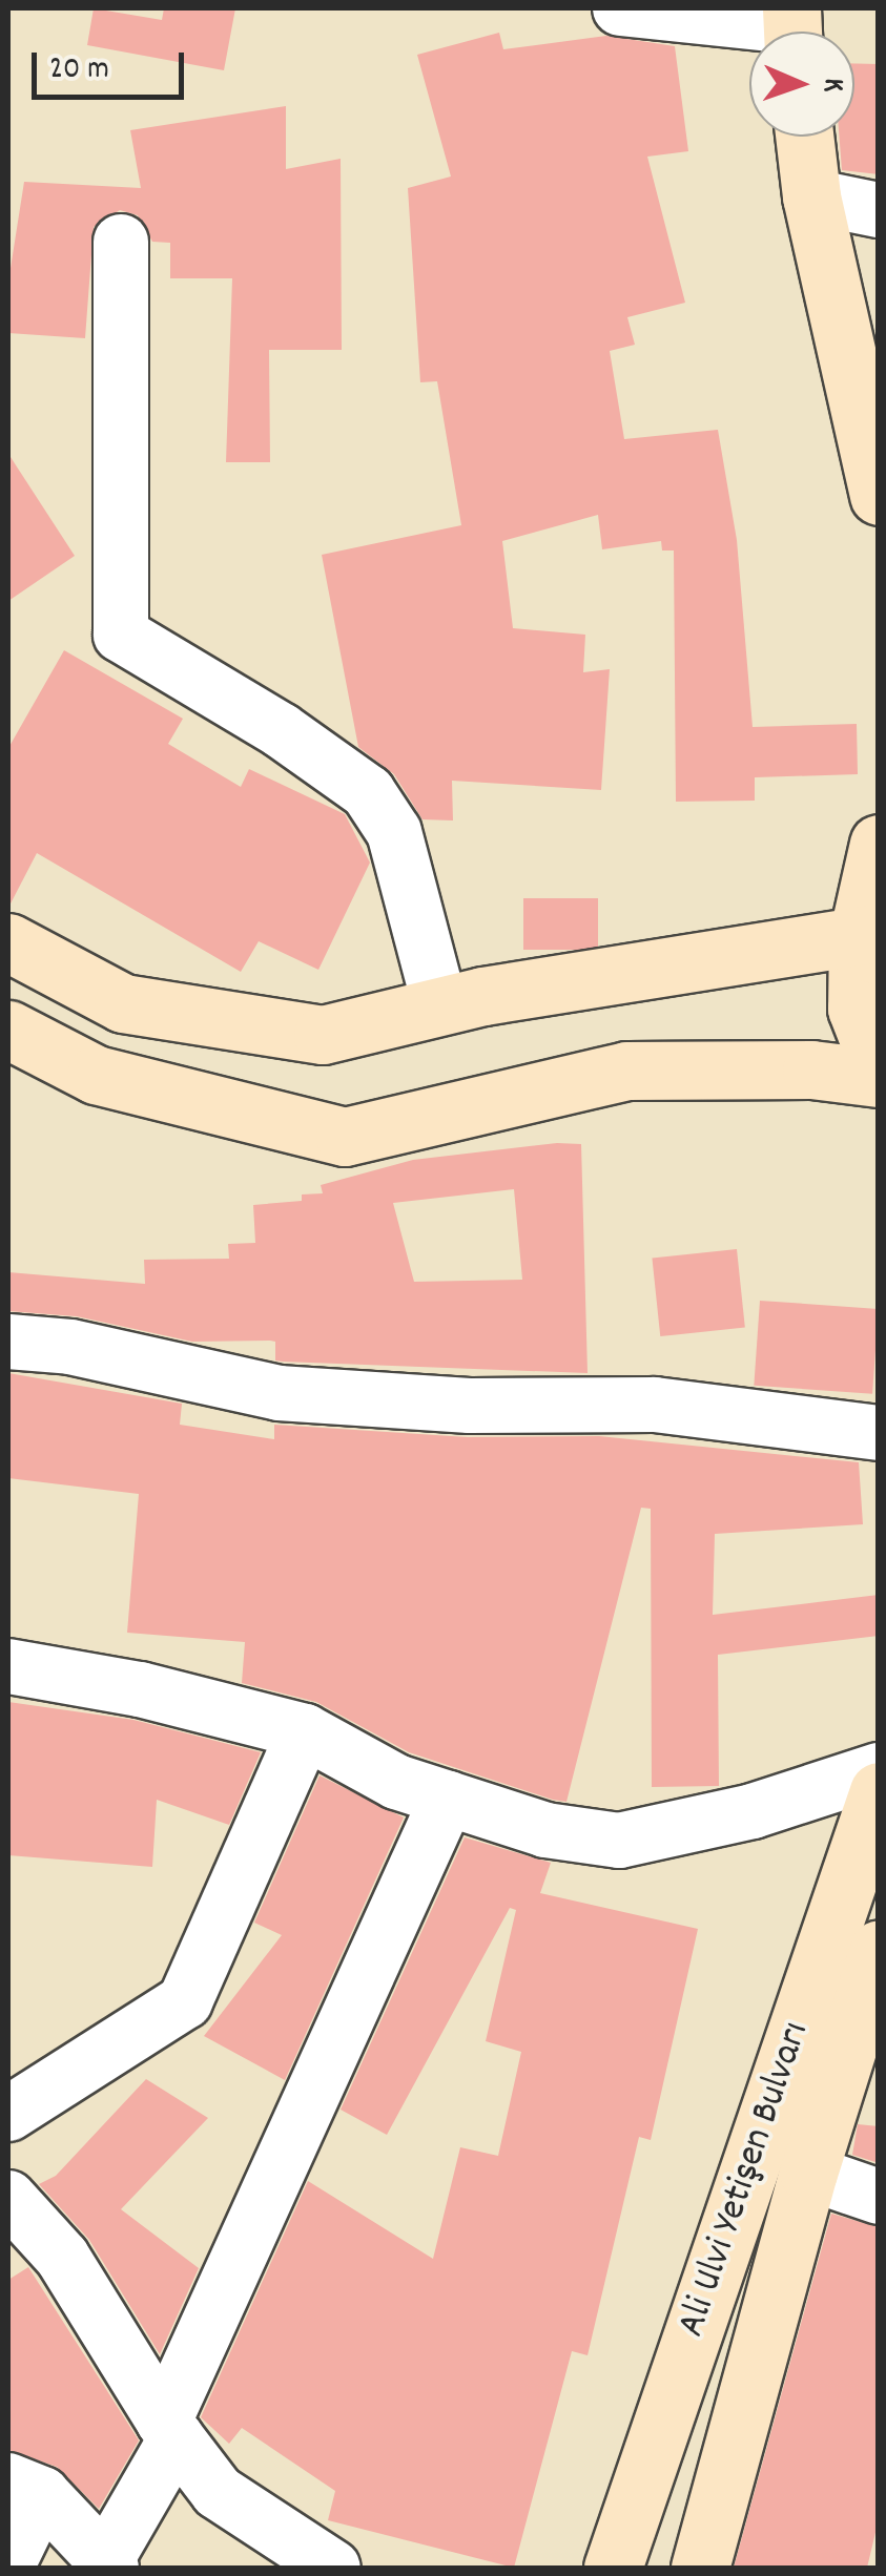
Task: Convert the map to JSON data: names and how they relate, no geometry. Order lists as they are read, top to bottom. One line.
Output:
{"streets":{"main road":["Ali Ulvi Yetişen Bulvarı"]},"scale_bar":"20 m","north":"right"}
